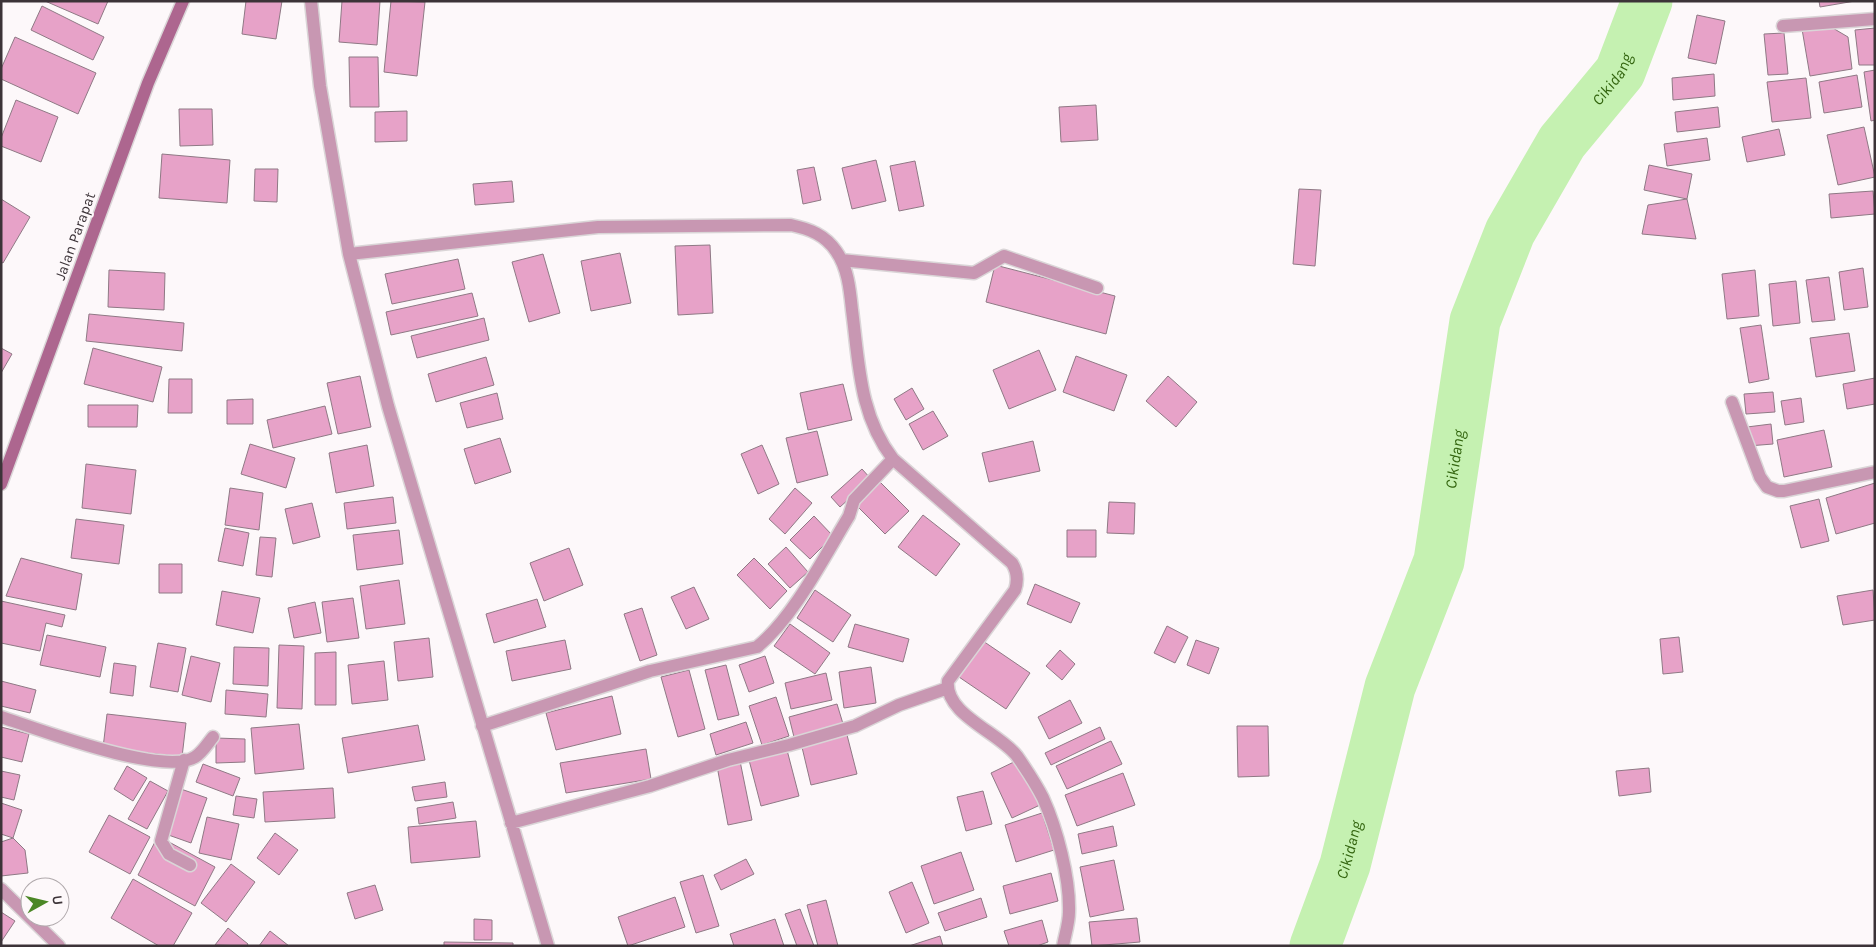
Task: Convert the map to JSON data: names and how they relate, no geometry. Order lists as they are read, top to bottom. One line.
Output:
{"streets":{"street":["Jalan Parapat"]},"water":["Cikidang"],"north":"right"}
